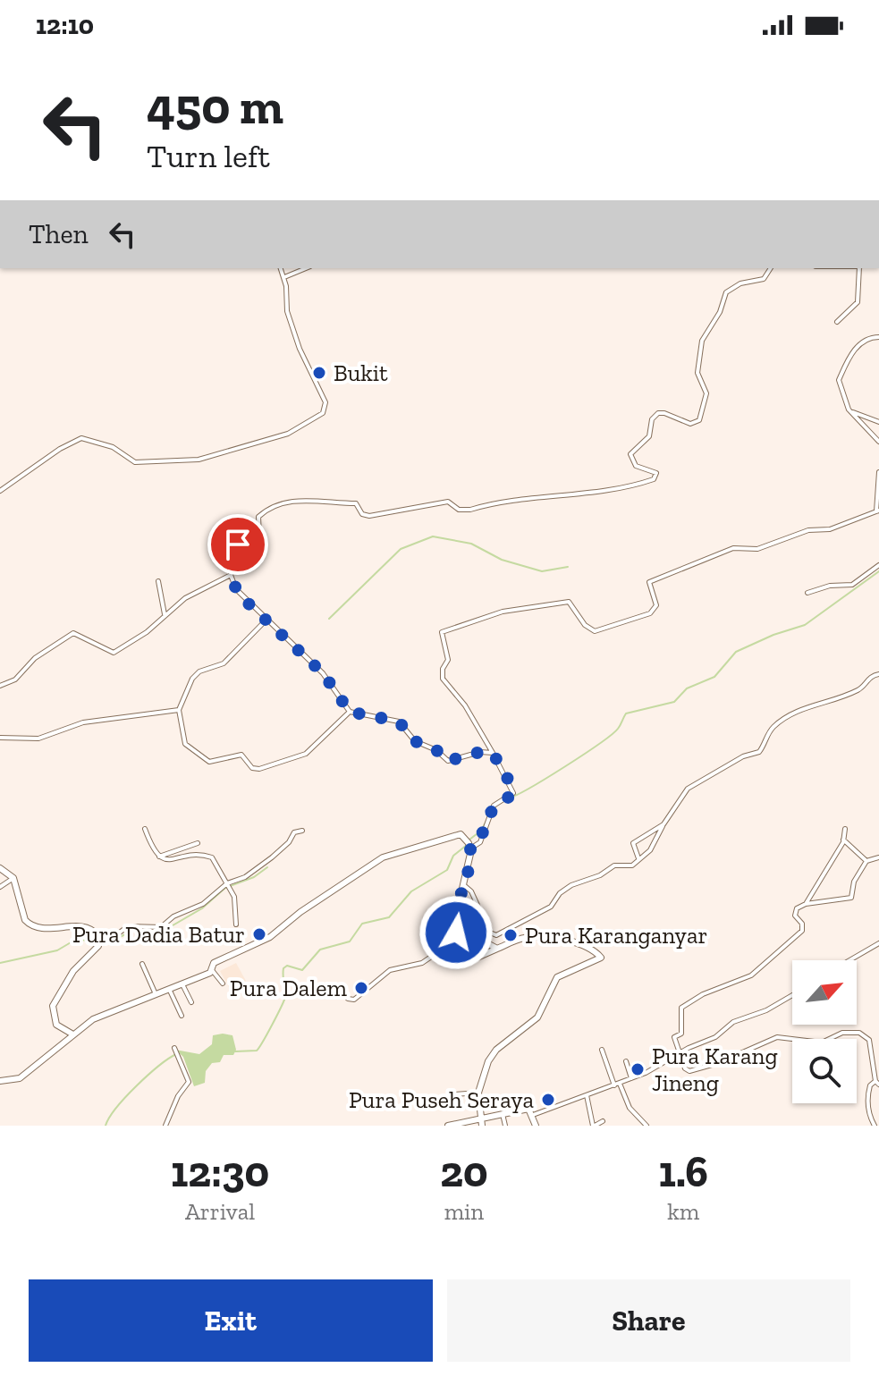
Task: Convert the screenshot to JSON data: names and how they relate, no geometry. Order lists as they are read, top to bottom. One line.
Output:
{"places":["Bukit","Pura Dadia Batur","Pura Karanganyar","Pura Dalem","Pura Karang Jineng","Pura Puseh Seraya"],"north":"top right","page":{"status":"12:10","turn":["450 m","Turn left"],"then":"Then","eta":["12:30","Arrival","20","min","1.6","km"],"buttons":["Exit","Share"]}}
